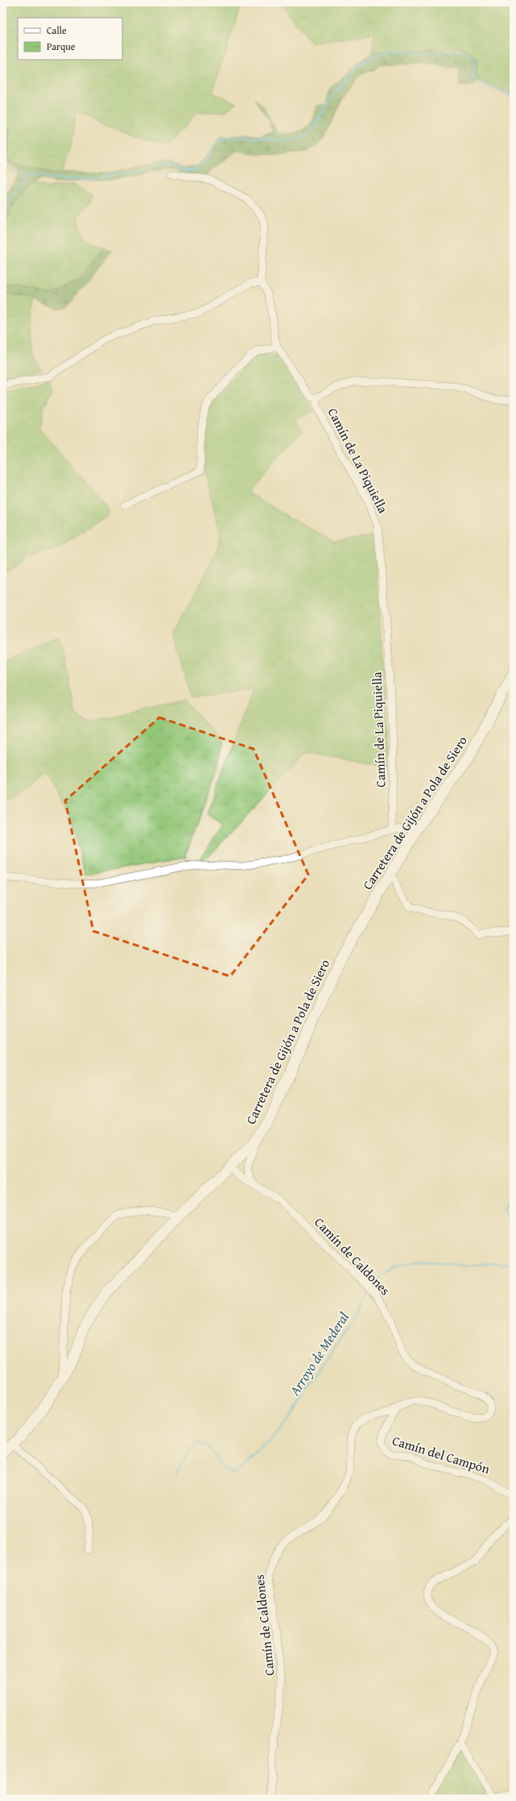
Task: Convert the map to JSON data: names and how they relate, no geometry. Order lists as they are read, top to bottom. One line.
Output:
{"streets":{"street":["Camín de La Piquiella","Carretera de Gijón a Pola de Siero","Camín de Caldones","Camín del Campón"]},"crossings":[["Carretera de Gijón a Pola de Siero","Camín de Caldones"],["Camín de Caldones","Camín del Campón"]],"water":["Arroyo de Mederal"],"legend":["Calle","Parque"]}
